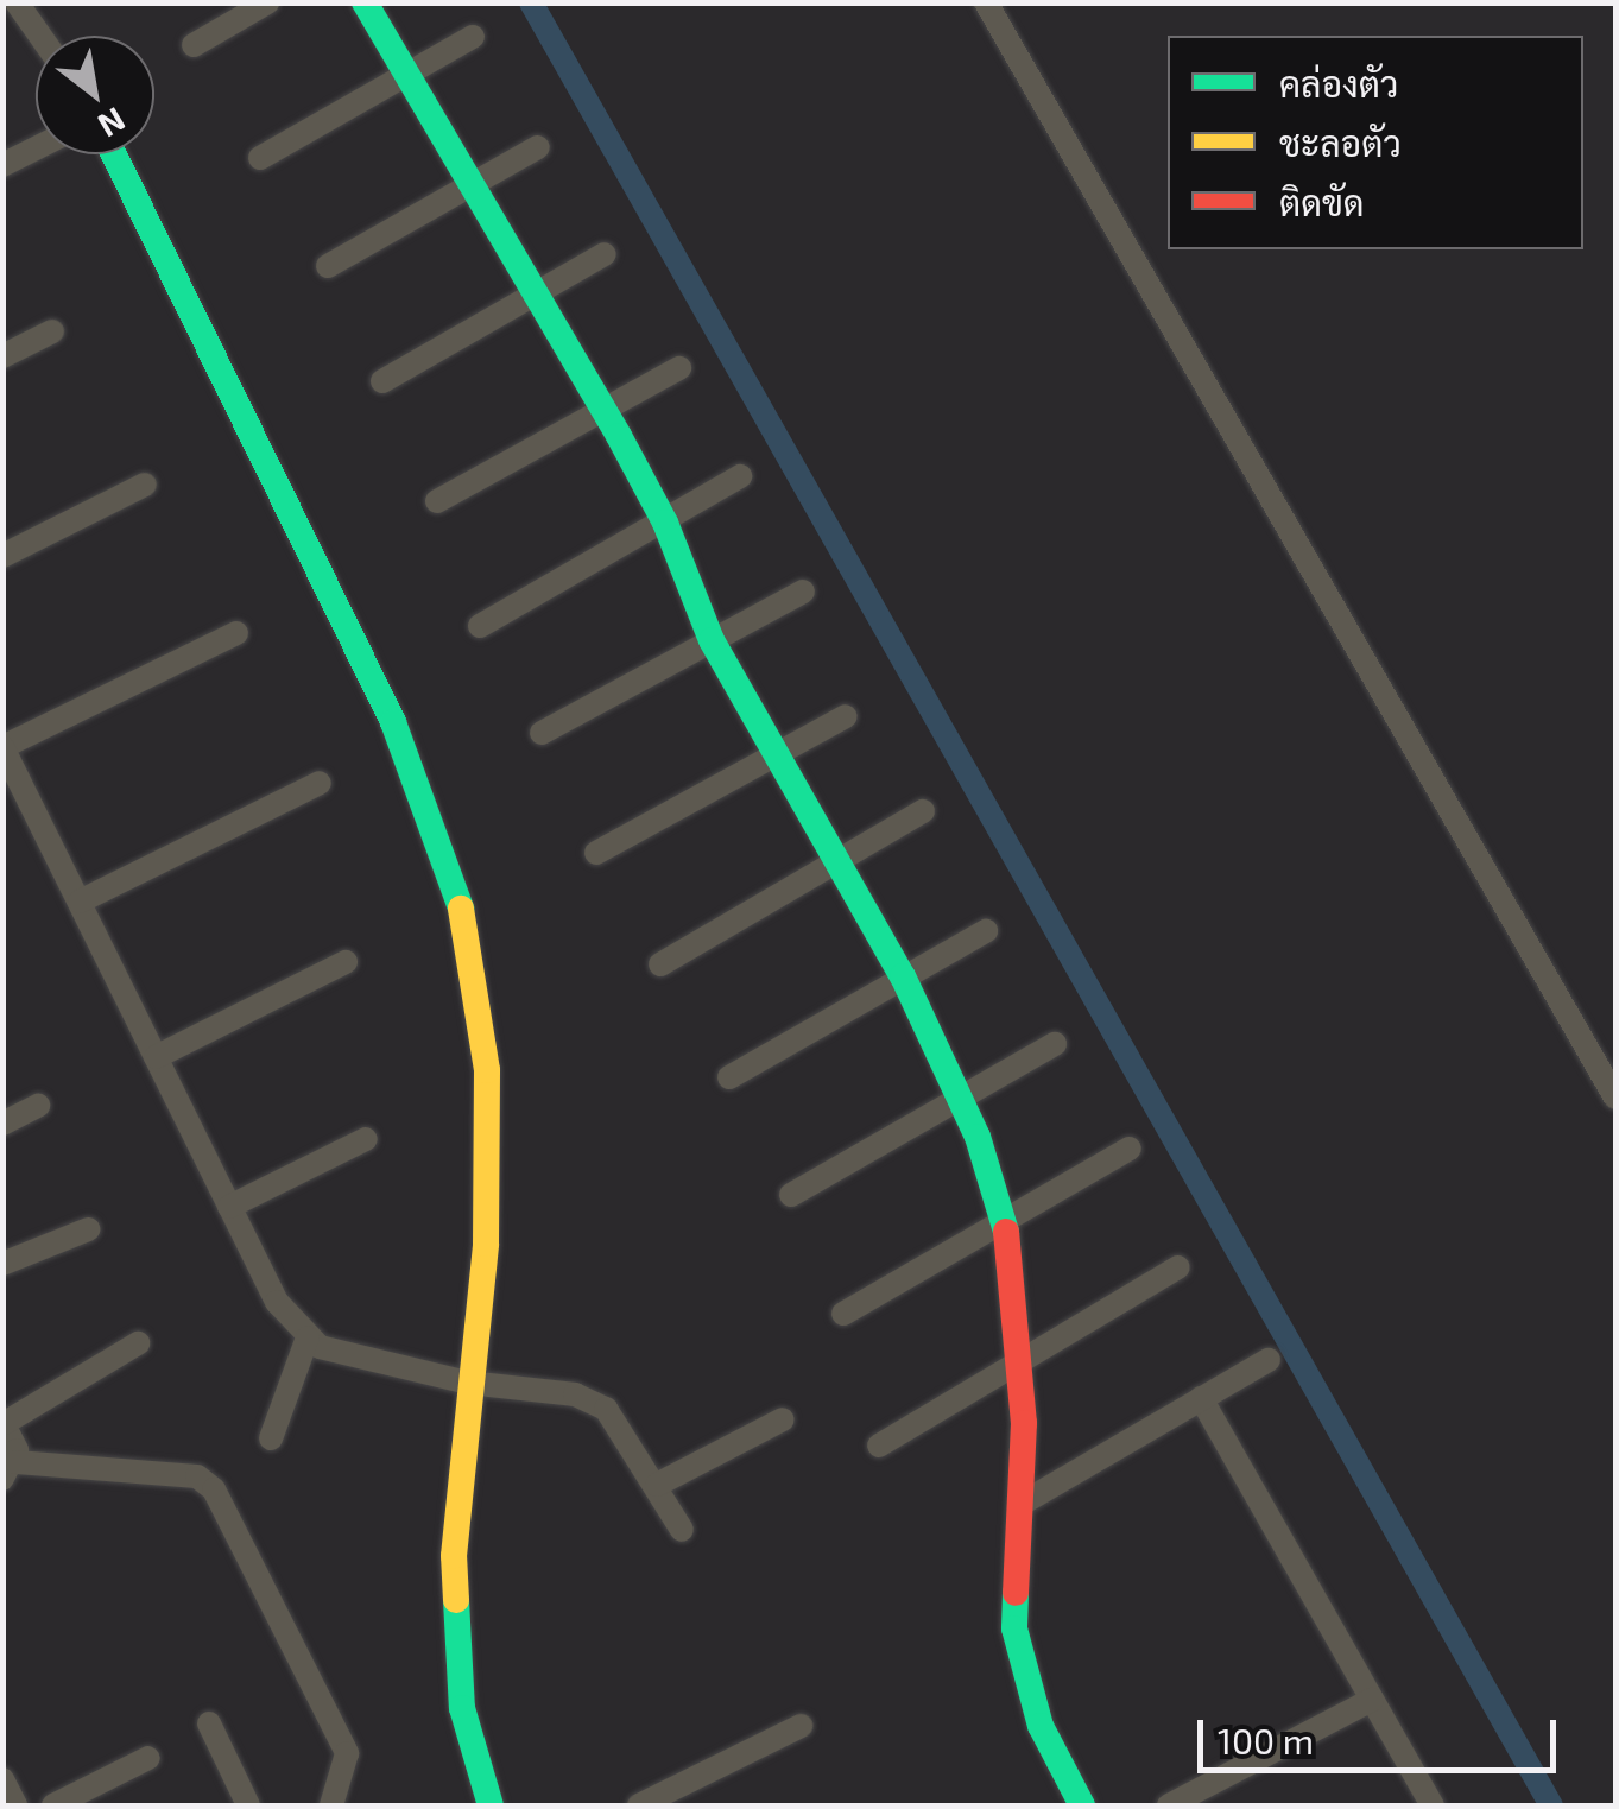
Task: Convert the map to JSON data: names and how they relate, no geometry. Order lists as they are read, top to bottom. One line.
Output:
{"legend":["คล่องตัว","ชะลอตัว","ติดขัด"],"scale_bar":"100 m","north":"bottom right"}
